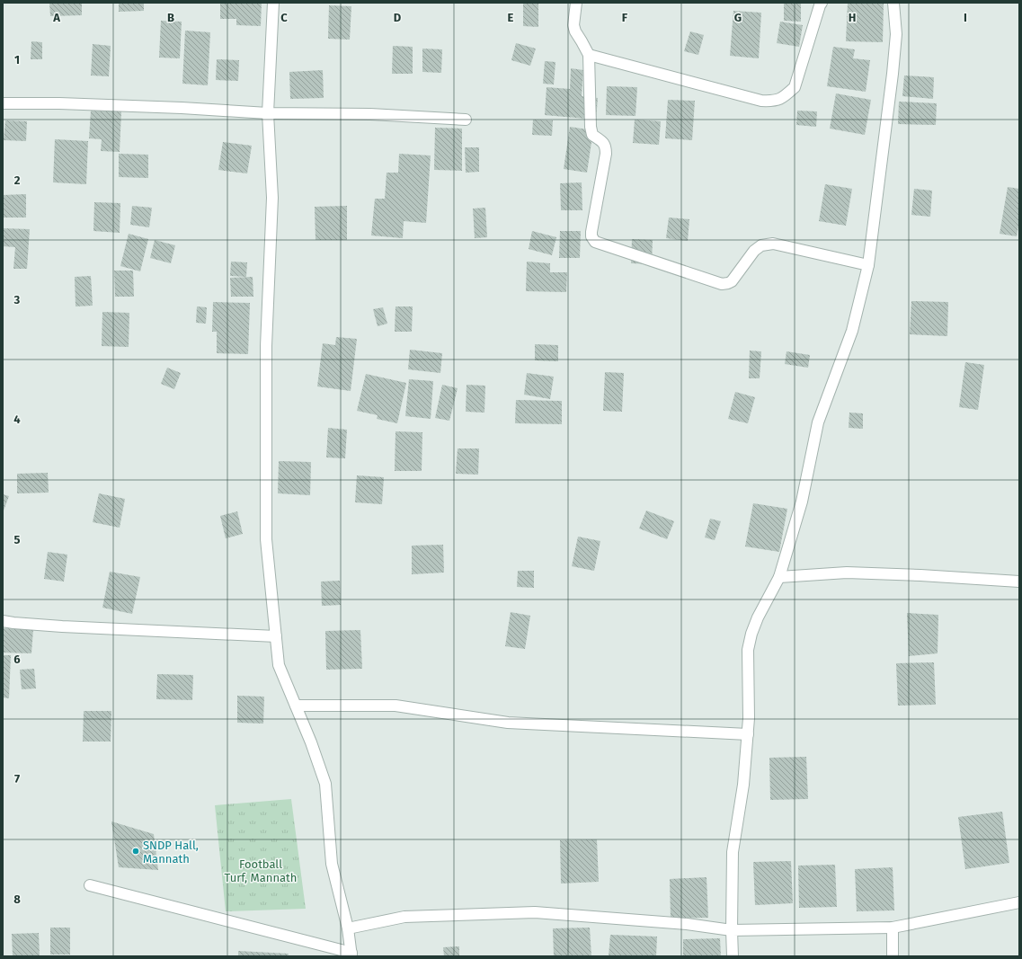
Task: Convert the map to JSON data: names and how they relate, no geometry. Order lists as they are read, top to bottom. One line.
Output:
{"parks":["Football Turf, Mannath"],"places":["SNDP Hall, Mannath"],"grid":{"columns":["A","B","C","D","E","F","G","H","I"],"rows":["1","2","3","4","5","6","7","8"]}}
